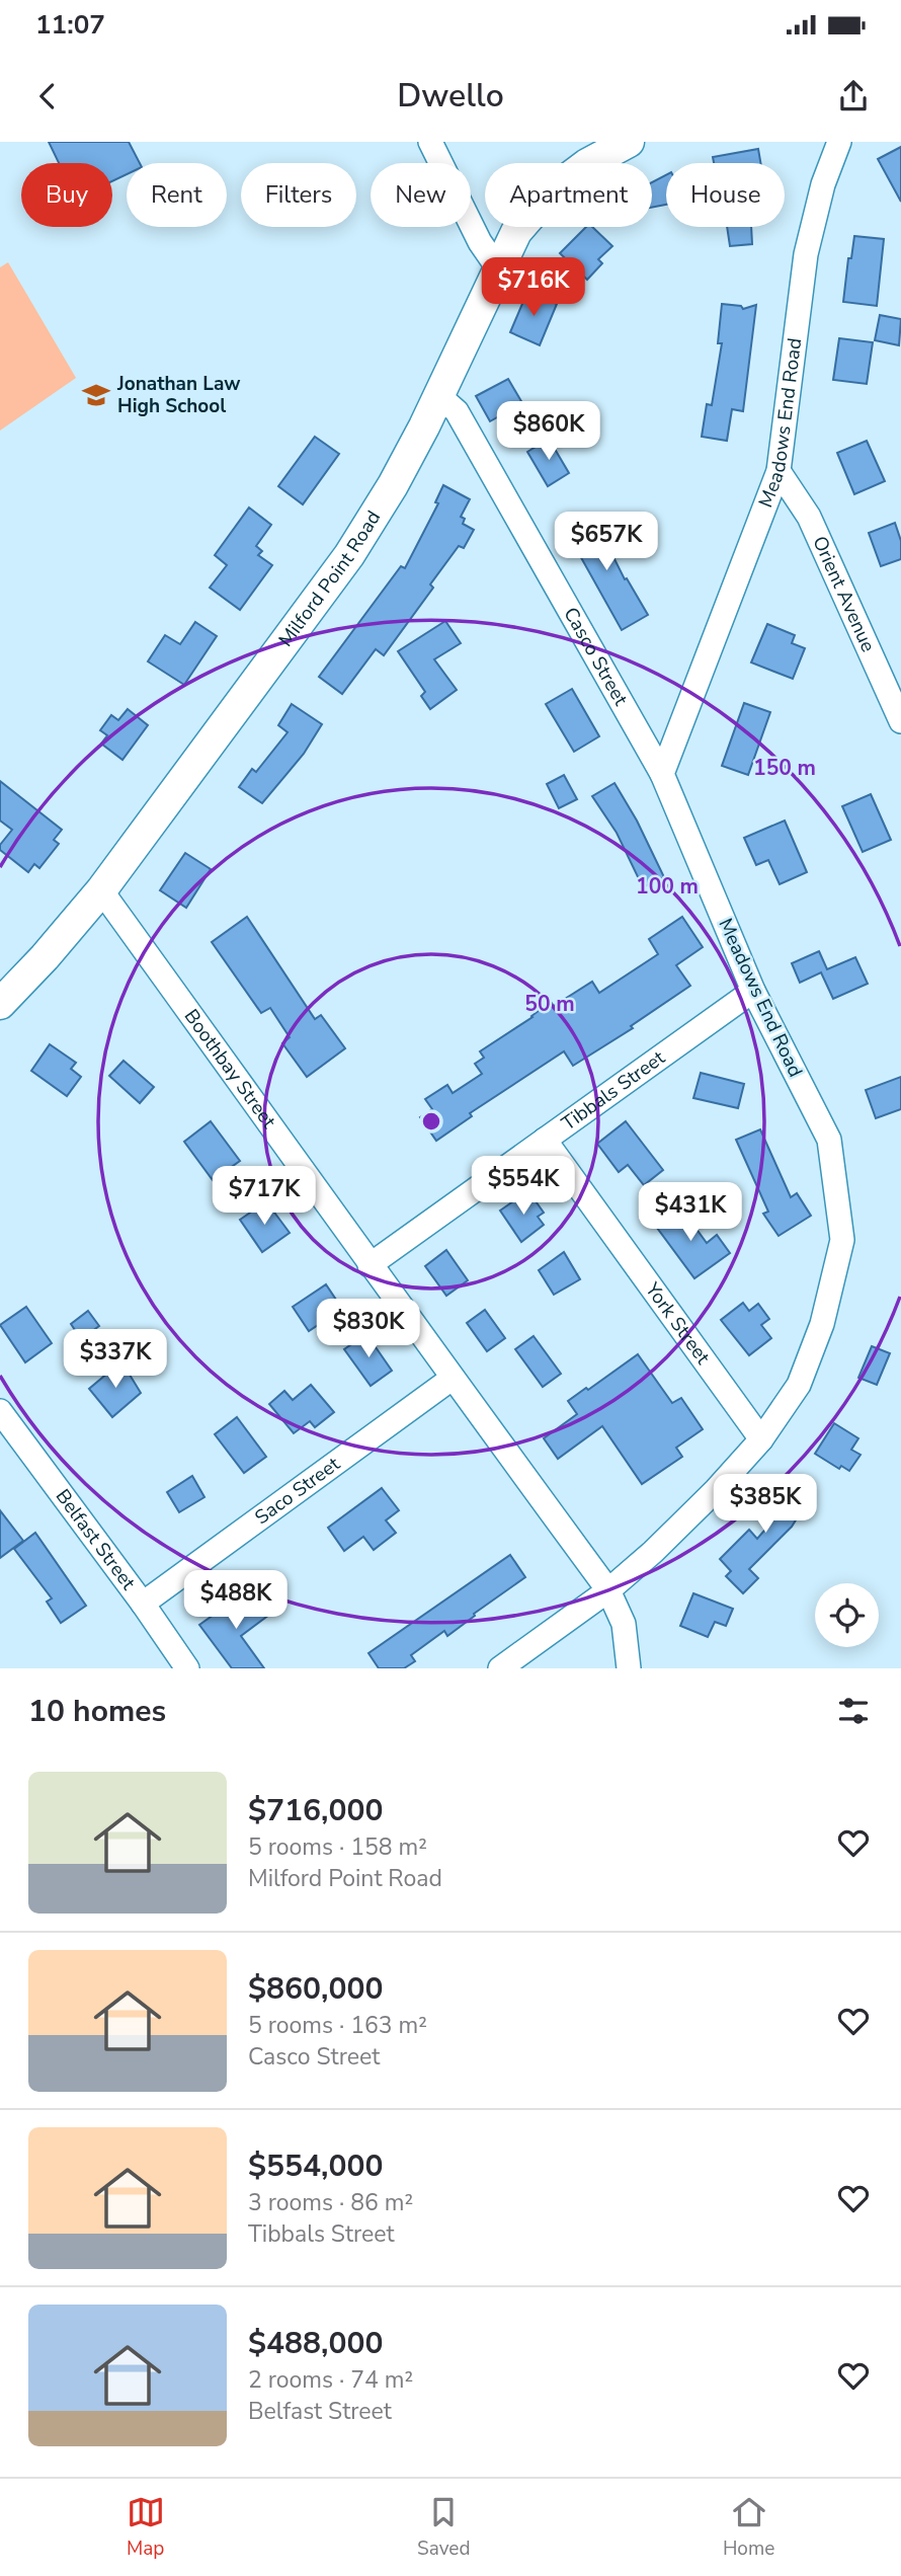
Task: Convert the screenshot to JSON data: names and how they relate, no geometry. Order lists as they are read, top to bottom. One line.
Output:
{"streets":{"main road":["Milford Point Road"],"street":["Meadows End Road","Orient Avenue","Casco Street","Boothbay Street","Tibbals Street","York Street","Saco Street","Belfast Street"]},"crossings":[["Meadows End Road","Orient Avenue"],["Meadows End Road","Casco Street"],["Meadows End Road","Boothbay Street"],["Meadows End Road","Tibbals Street"],["Meadows End Road","York Street"],["Milford Point Road","Casco Street"],["Milford Point Road","Boothbay Street"],["Boothbay Street","Tibbals Street"],["Boothbay Street","Saco Street"],["Tibbals Street","York Street"],["Saco Street","Belfast Street"]],"places":{"school or university":["Jonathan Law High School"]},"page":{"status":"11:07","header":"Dwello","chip":["Buy","Rent","Filters","New","Apartment","House"],"price":["$716K","$860K","$657K","$554K","$717K","$431K","$830K","$337K","$385K","$488K"],"heading":"10 homes","list":[{"name":"$716,000","note":"5 rooms · 158 m² · Milford Point Road"},{"name":"$860,000","note":"5 rooms · 163 m² · Casco Street"},{"name":"$554,000","note":"3 rooms · 86 m² · Tibbals Street"},{"name":"$488,000","note":"2 rooms · 74 m² · Belfast Street"}],"tabs":["Map","Saved","Home"]},"rings":["150 m","100 m","50 m"]}
